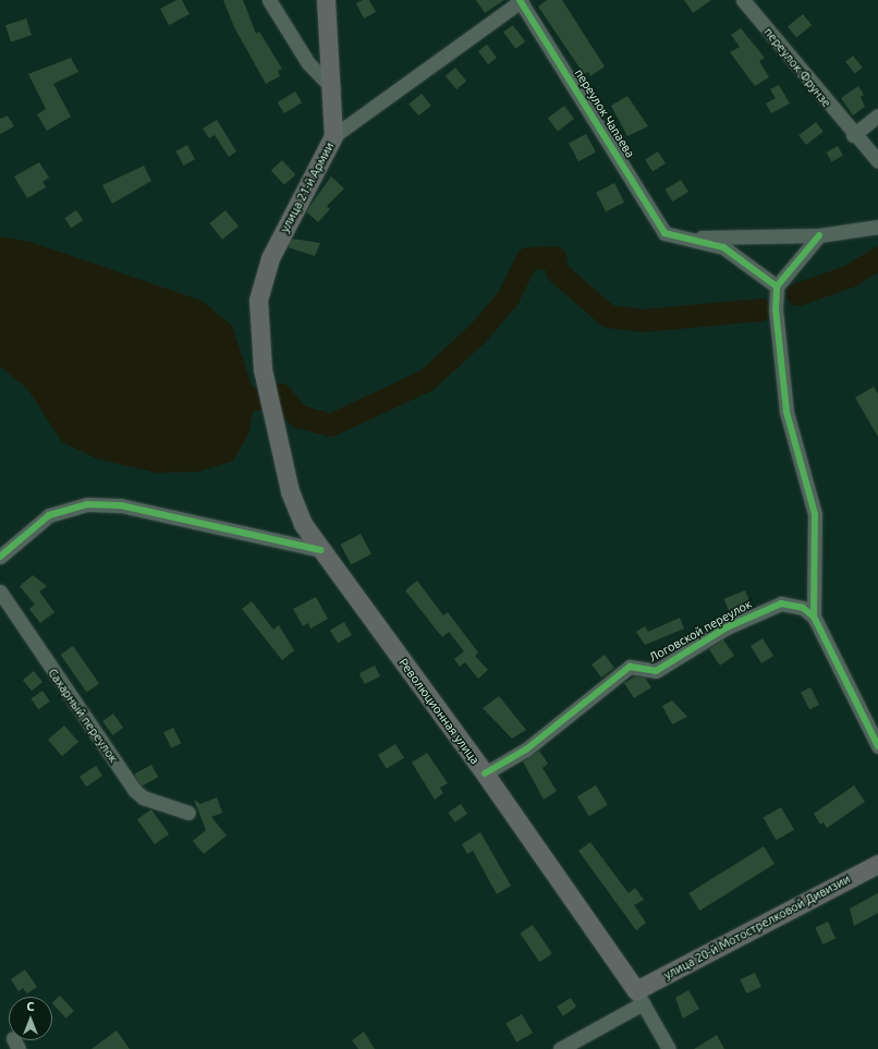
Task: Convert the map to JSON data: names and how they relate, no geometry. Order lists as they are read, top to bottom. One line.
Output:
{"streets":{"main road":["улица 21-й Армии","Революционная улица","улица 20-й Мотострелковой Дивизии"],"street":["переулок Фрунзе","переулок Чапаева","Логовской переулок","Сахарный переулок"]},"crossings":[["улица 21-й Армии","Революционная улица"],["Логовской переулок","Революционная улица"],["Революционная улица","улица 20-й Мотострелковой Дивизии"]],"north":"top"}
